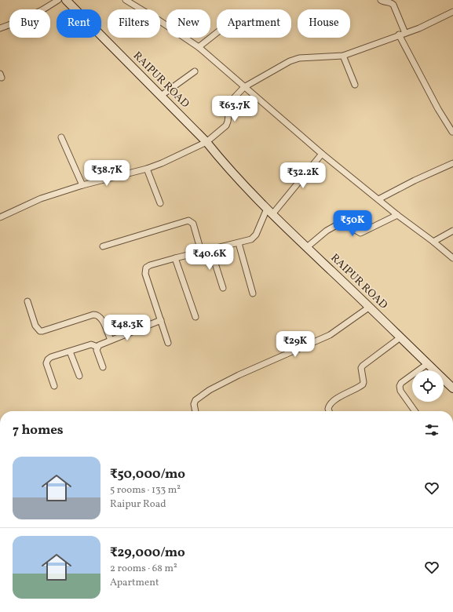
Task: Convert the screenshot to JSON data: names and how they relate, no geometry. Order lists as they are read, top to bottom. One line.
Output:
{"streets":{"main road":["RAIPUR ROAD"]},"page":{"chip":["Buy","Rent","Filters","New","Apartment","House"],"price":["₹63.7K","₹38.7K","₹32.2K","₹50K","₹40.6K","₹48.3K","₹29K"],"heading":"7 homes","list":[{"name":"₹50,000/mo","note":"5 rooms · 133 m² · Raipur Road"},{"name":"₹29,000/mo","note":"2 rooms · 68 m² · Apartment"}]}}
